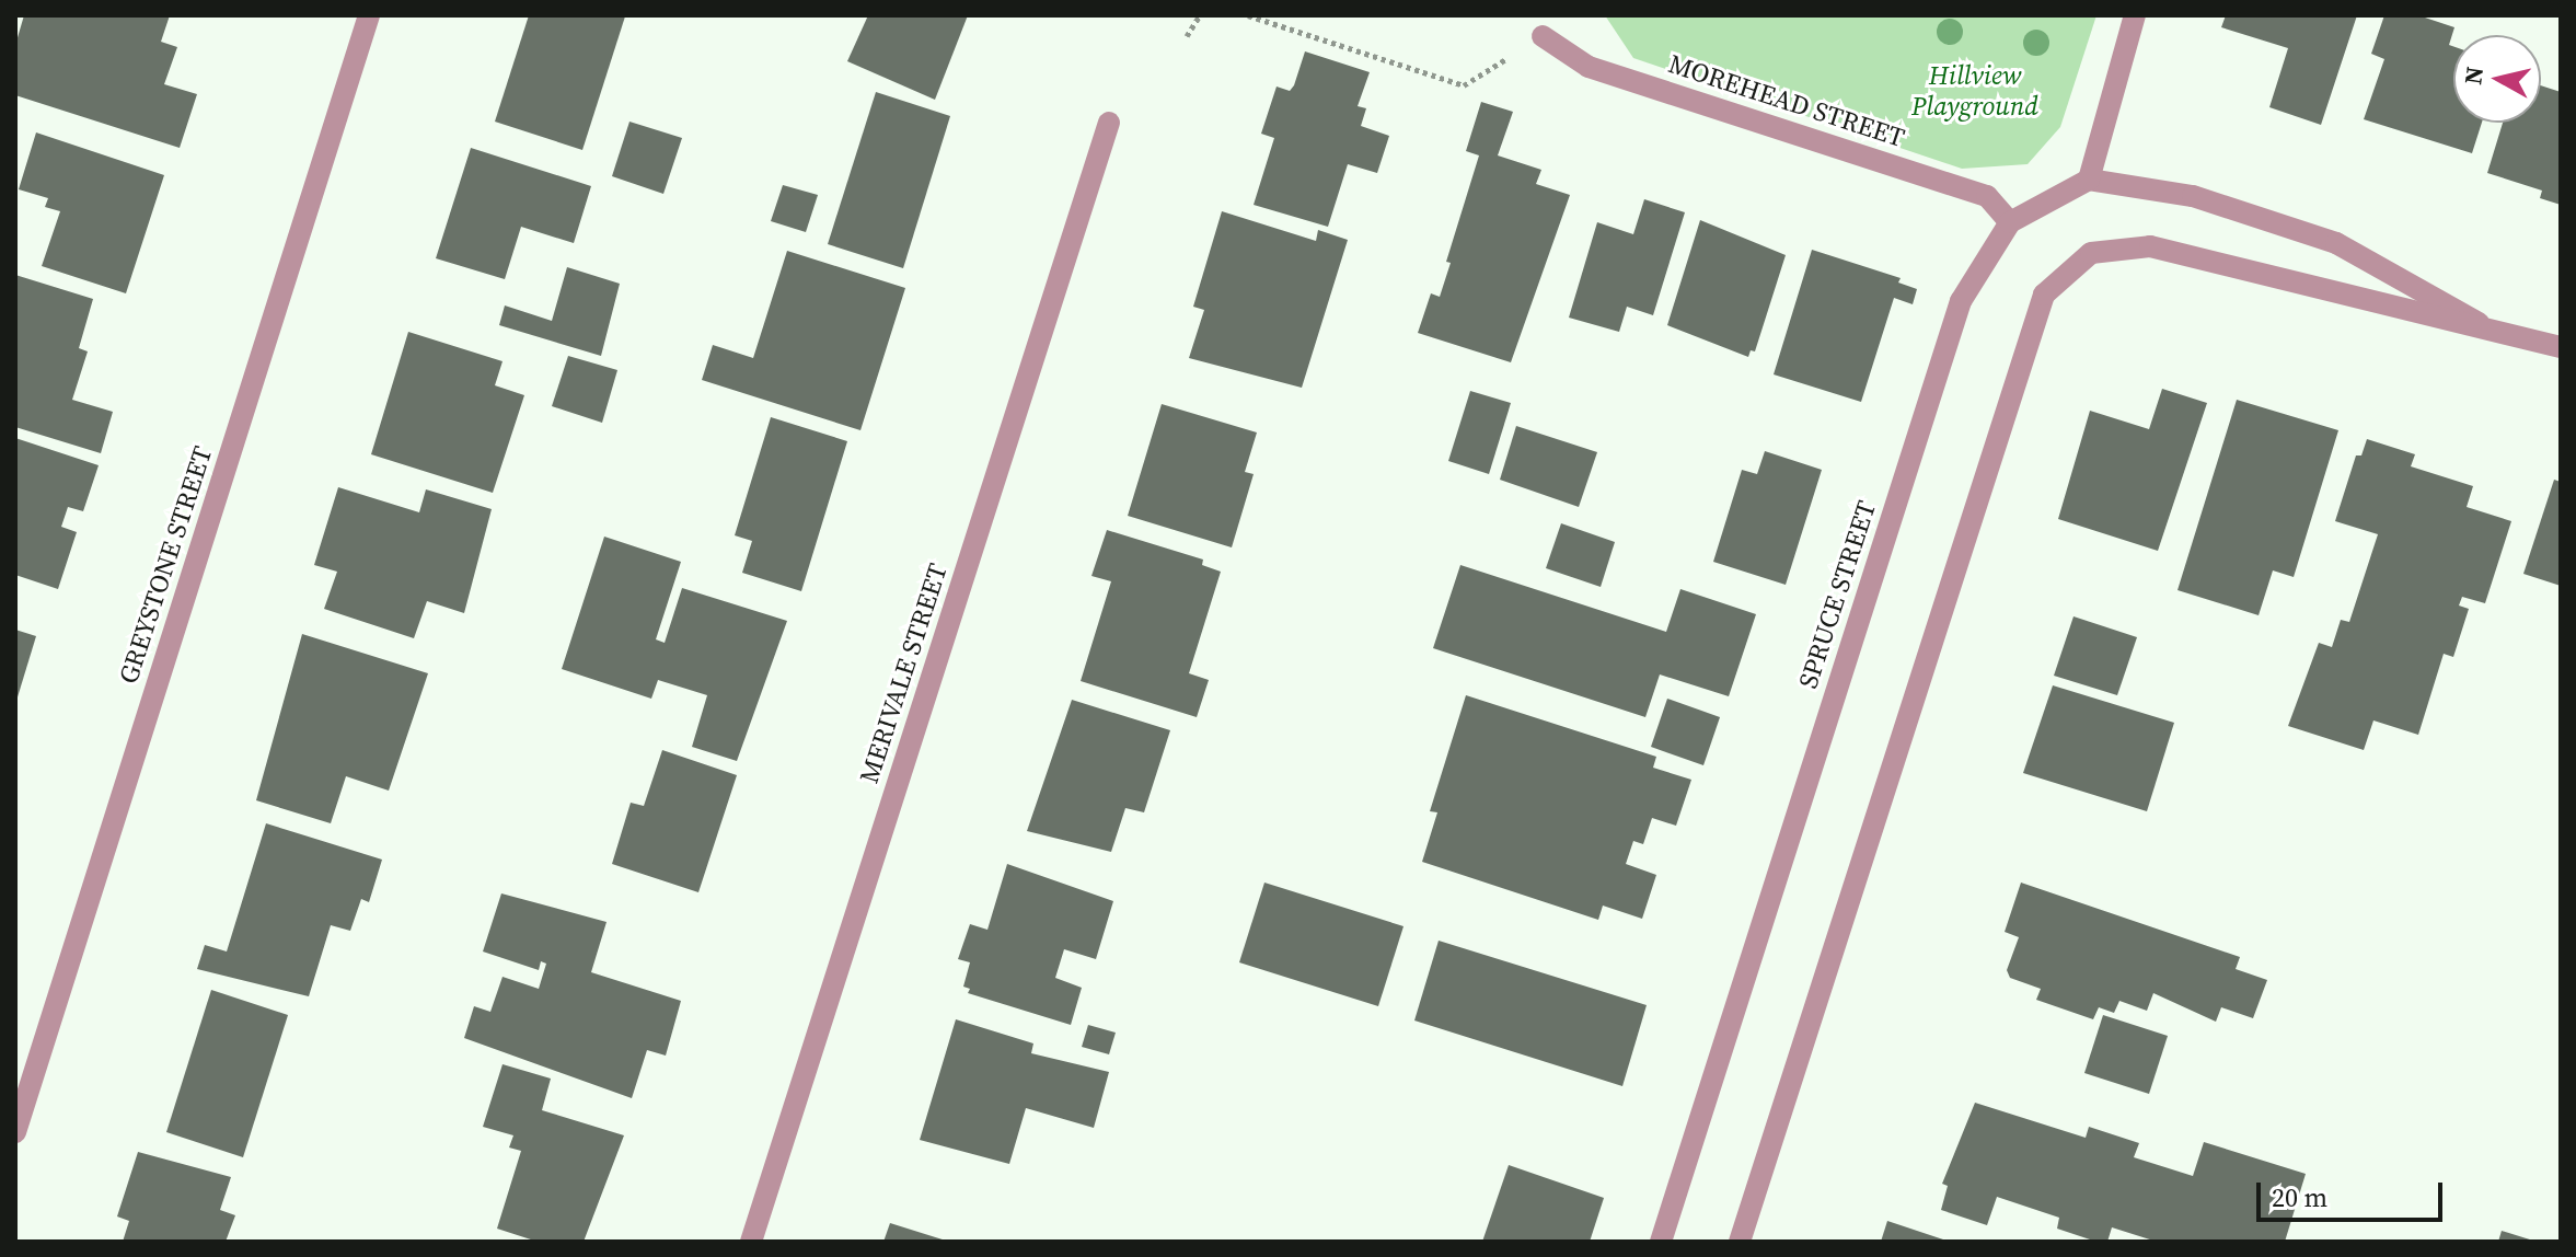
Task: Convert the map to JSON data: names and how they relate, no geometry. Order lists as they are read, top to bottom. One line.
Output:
{"streets":{"street":["MOREHEAD STREET","GREYSTONE STREET","SPRUCE STREET","MERIVALE STREET"]},"crossings":[["MOREHEAD STREET","SPRUCE STREET"]],"parks":["Hillview Playground"],"scale_bar":"20 m","north":"left"}
